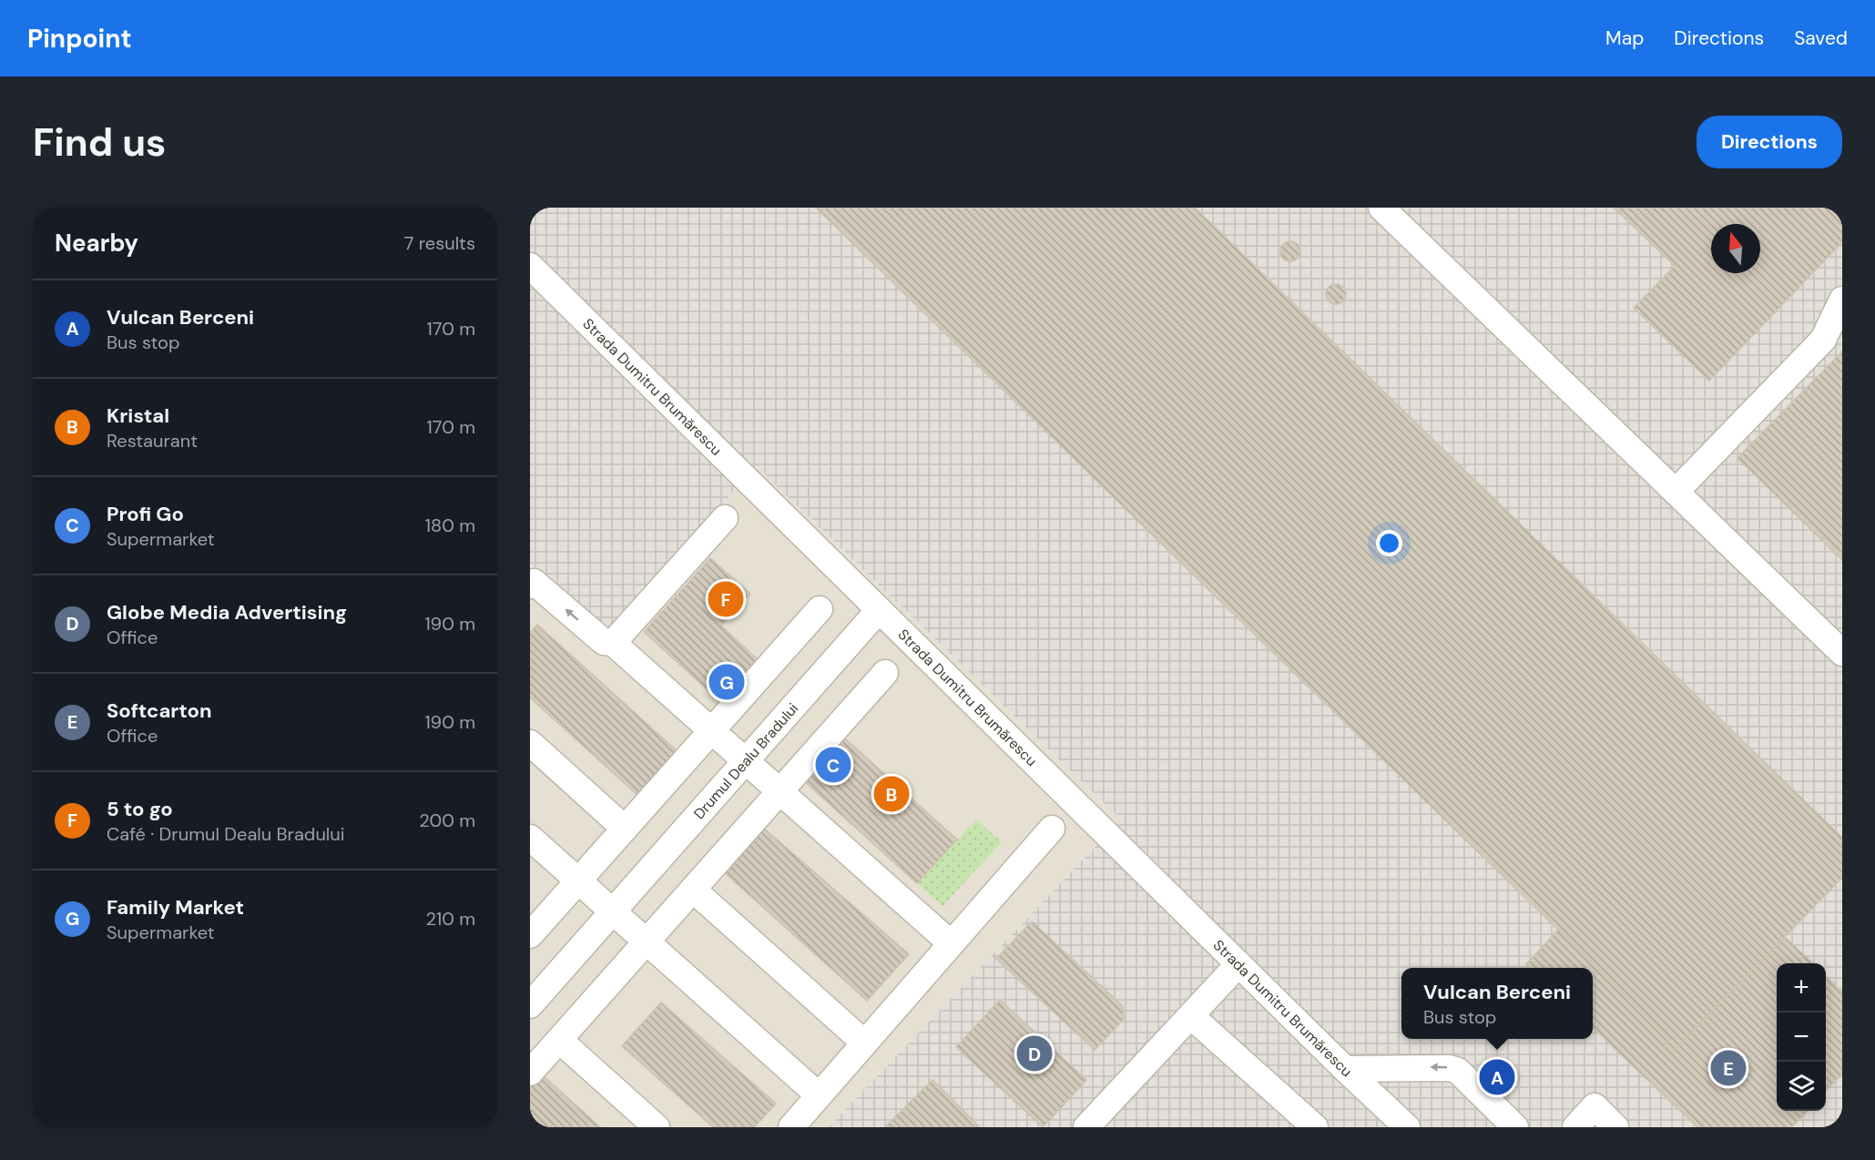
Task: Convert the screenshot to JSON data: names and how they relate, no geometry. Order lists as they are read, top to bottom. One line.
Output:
{"streets":{"street":["Strada Dumitru Brumărescu","Drumul Dealu Bradului"]},"crossings":[["Strada Dumitru Brumărescu","Drumul Dealu Bradului"]],"north":"top","page":{"header":"Pinpoint","nav":["Map","Directions","Saved"],"buttons":"Directions","title":"Find us","heading":["Nearby","7 results"],"list":[{"mark":"A","name":"Vulcan Berceni","note":"Bus stop","value":"170 m"},{"mark":"B","name":"Kristal","note":"Restaurant","value":"170 m"},{"mark":"C","name":"Profi Go","note":"Supermarket","value":"180 m"},{"mark":"D","name":"Globe Media Advertising","note":"Office","value":"190 m"},{"mark":"E","name":"Softcarton","note":"Office","value":"190 m"},{"mark":"F","name":"5 to go","note":"Café · Drumul Dealu Bradului","value":"200 m"},{"mark":"G","name":"Family Market","note":"Supermarket","value":"210 m"}],"pins":["F","G","C","B","D","E","A"],"map_buttons":["+","−"],"popup":["Vulcan Berceni","Bus stop"]}}
